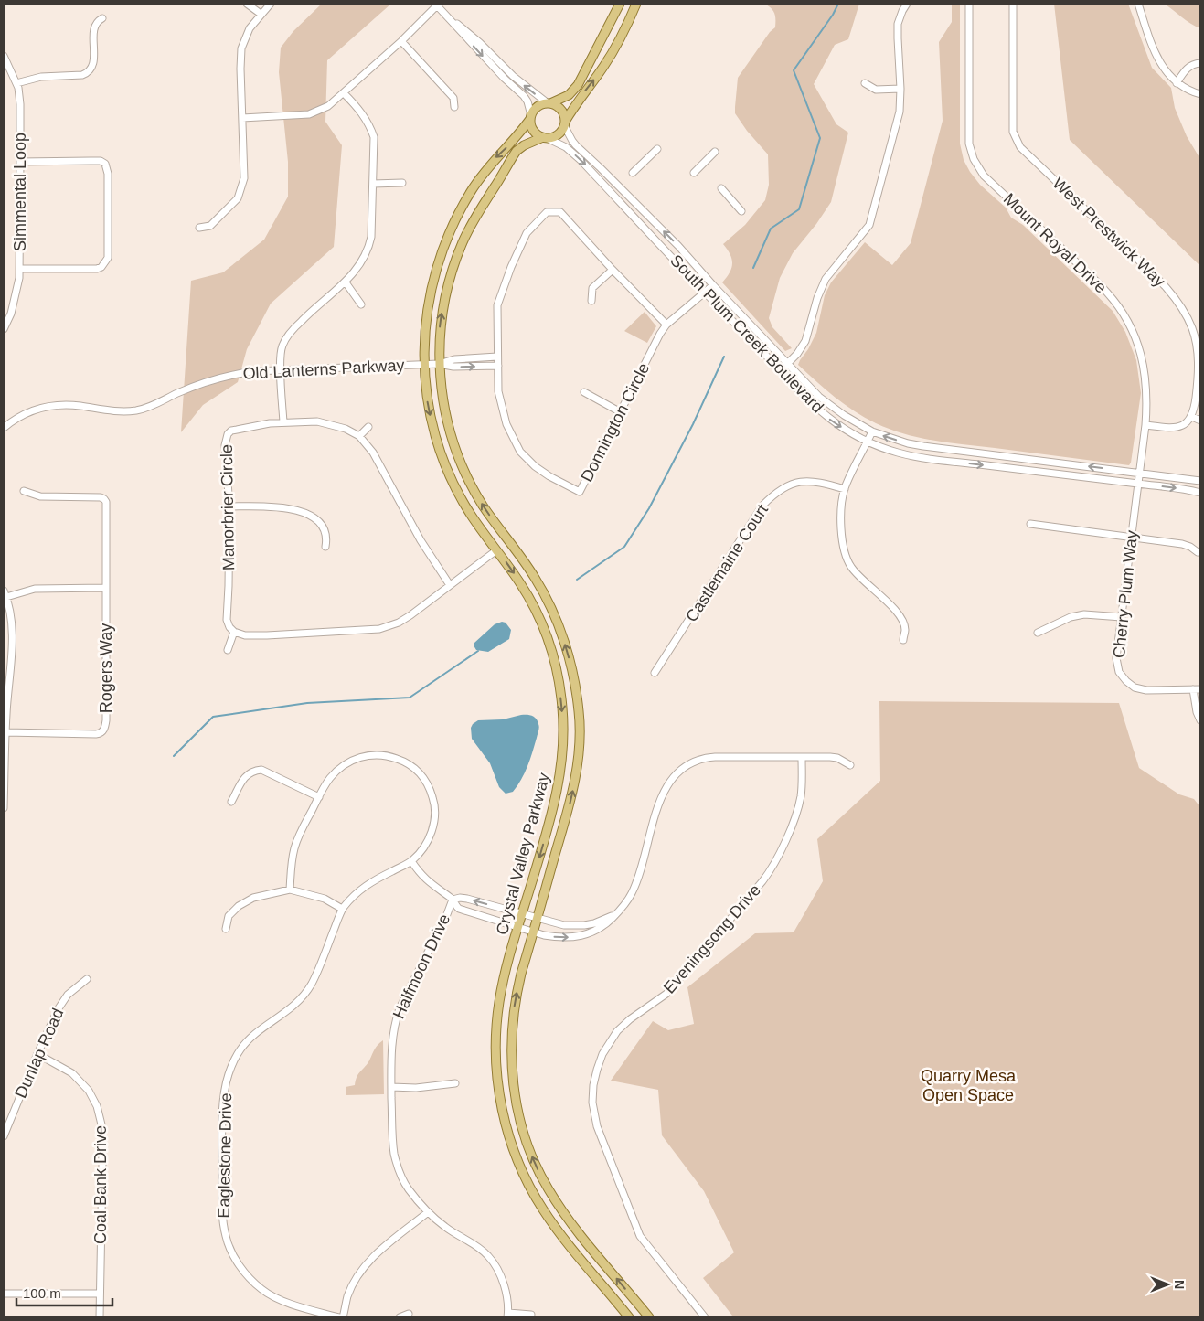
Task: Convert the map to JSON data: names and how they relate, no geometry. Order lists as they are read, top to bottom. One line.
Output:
{"streets":{"main road":["Crystal Valley Parkway"],"street":["Simmental Loop","West Prestwick Way","Mount Royal Drive","South Plum Creek Boulevard","Old Lanterns Parkway","Donnington Circle","Manorbrier Circle","Castlemaine Court","Cherry Plum Way","Rogers Way","Eveningsong Drive","Halfmoon Drive","Dunlap Road","Eaglestone Drive","Coal Bank Drive"]},"crossings":[["Mount Royal Drive","South Plum Creek Boulevard"],["Mount Royal Drive","Cherry Plum Way"],["South Plum Creek Boulevard","Donnington Circle"],["South Plum Creek Boulevard","Cherry Plum Way"],["South Plum Creek Boulevard","Crystal Valley Parkway"],["Old Lanterns Parkway","Donnington Circle"],["Old Lanterns Parkway","Crystal Valley Parkway"],["Dunlap Road","Coal Bank Drive"]],"parks":["Quarry Mesa Open Space"],"scale_bar":"100 m","north":"right"}
